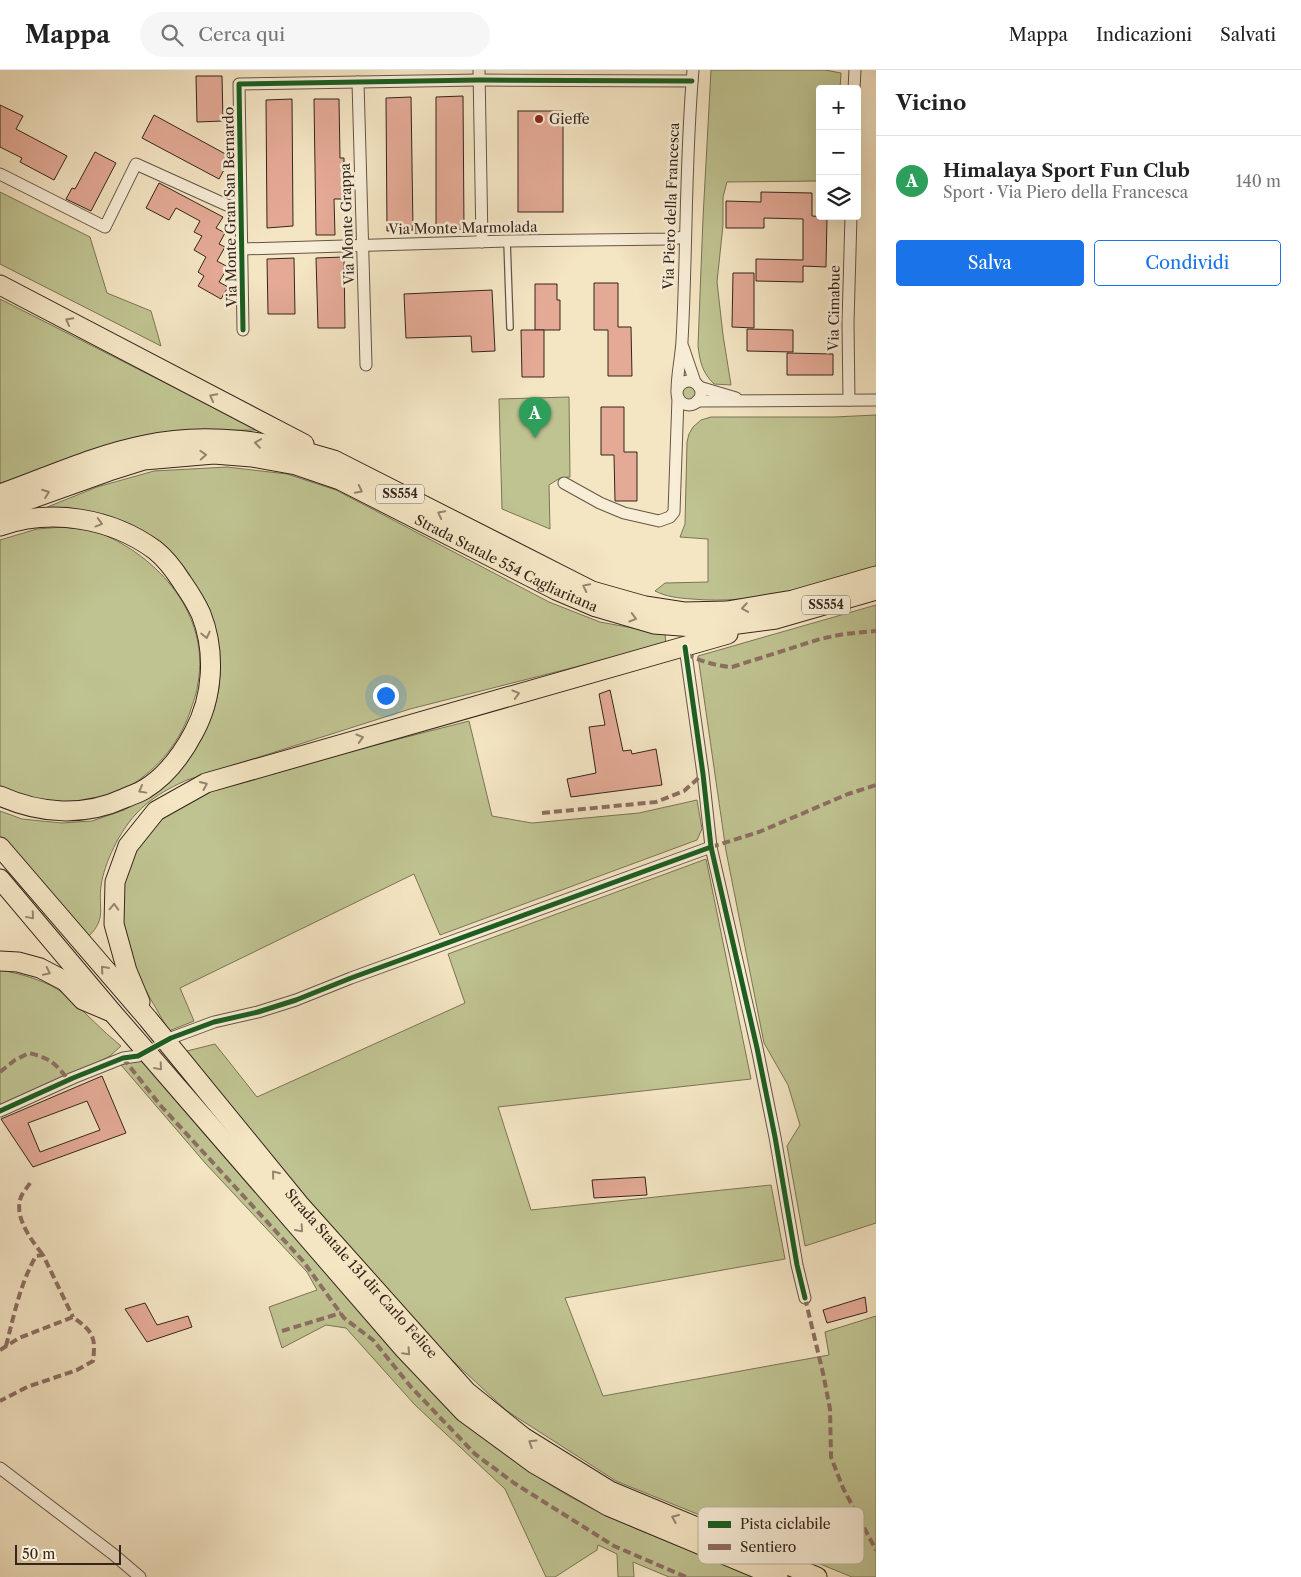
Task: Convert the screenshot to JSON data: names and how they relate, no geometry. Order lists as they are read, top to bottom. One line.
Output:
{"streets":{"highway":["SS554","Strada Statale 554 Cagliaritana","Strada Statale 131 dir Carlo Felice"],"street":["Via Piero della Francesca","Via Monte Gran San Bernardo","Via Monte Grappa","Via Monte Marmolada","Via Cimabue"]},"crossings":[["Via Piero della Francesca","Via Monte Marmolada"],["Via Monte Gran San Bernardo","Via Monte Grappa"],["Via Monte Gran San Bernardo","Via Monte Marmolada"],["Via Monte Grappa","Via Monte Marmolada"]],"places":["Gieffe"],"legend":["Pista ciclabile","Sentiero"],"scale_bar":"50 m","page":{"header":"Mappa","search":"Cerca qui","nav":["Mappa","Indicazioni","Salvati"],"heading":"Vicino","map_buttons":["+","−"],"list":[{"mark":"A","name":"Himalaya Sport Fun Club","note":"Sport · Via Piero della Francesca","value":"140 m"}],"buttons":["Salva","Condividi"],"pins":"A","scale":"50 m"}}
